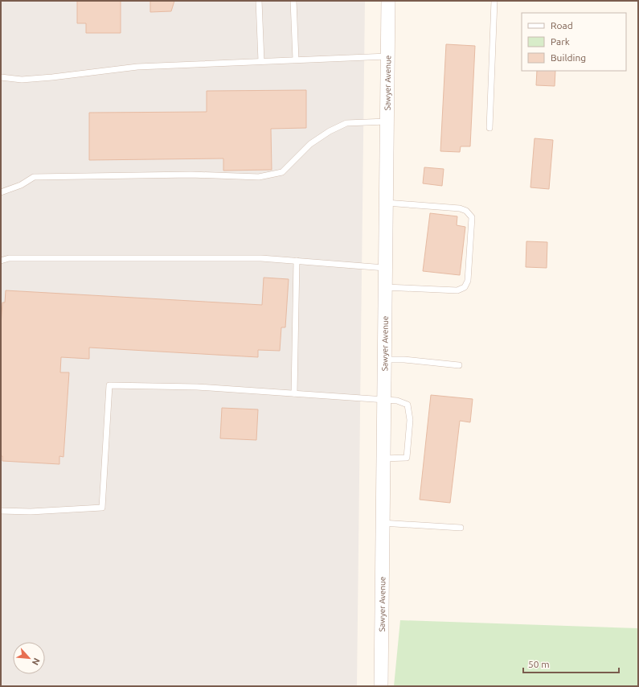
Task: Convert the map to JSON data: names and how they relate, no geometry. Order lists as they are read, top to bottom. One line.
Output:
{"streets":{"street":["Sawyer Avenue"]},"legend":["Road","Park","Building"],"scale_bar":"50 m","north":"bottom right"}
